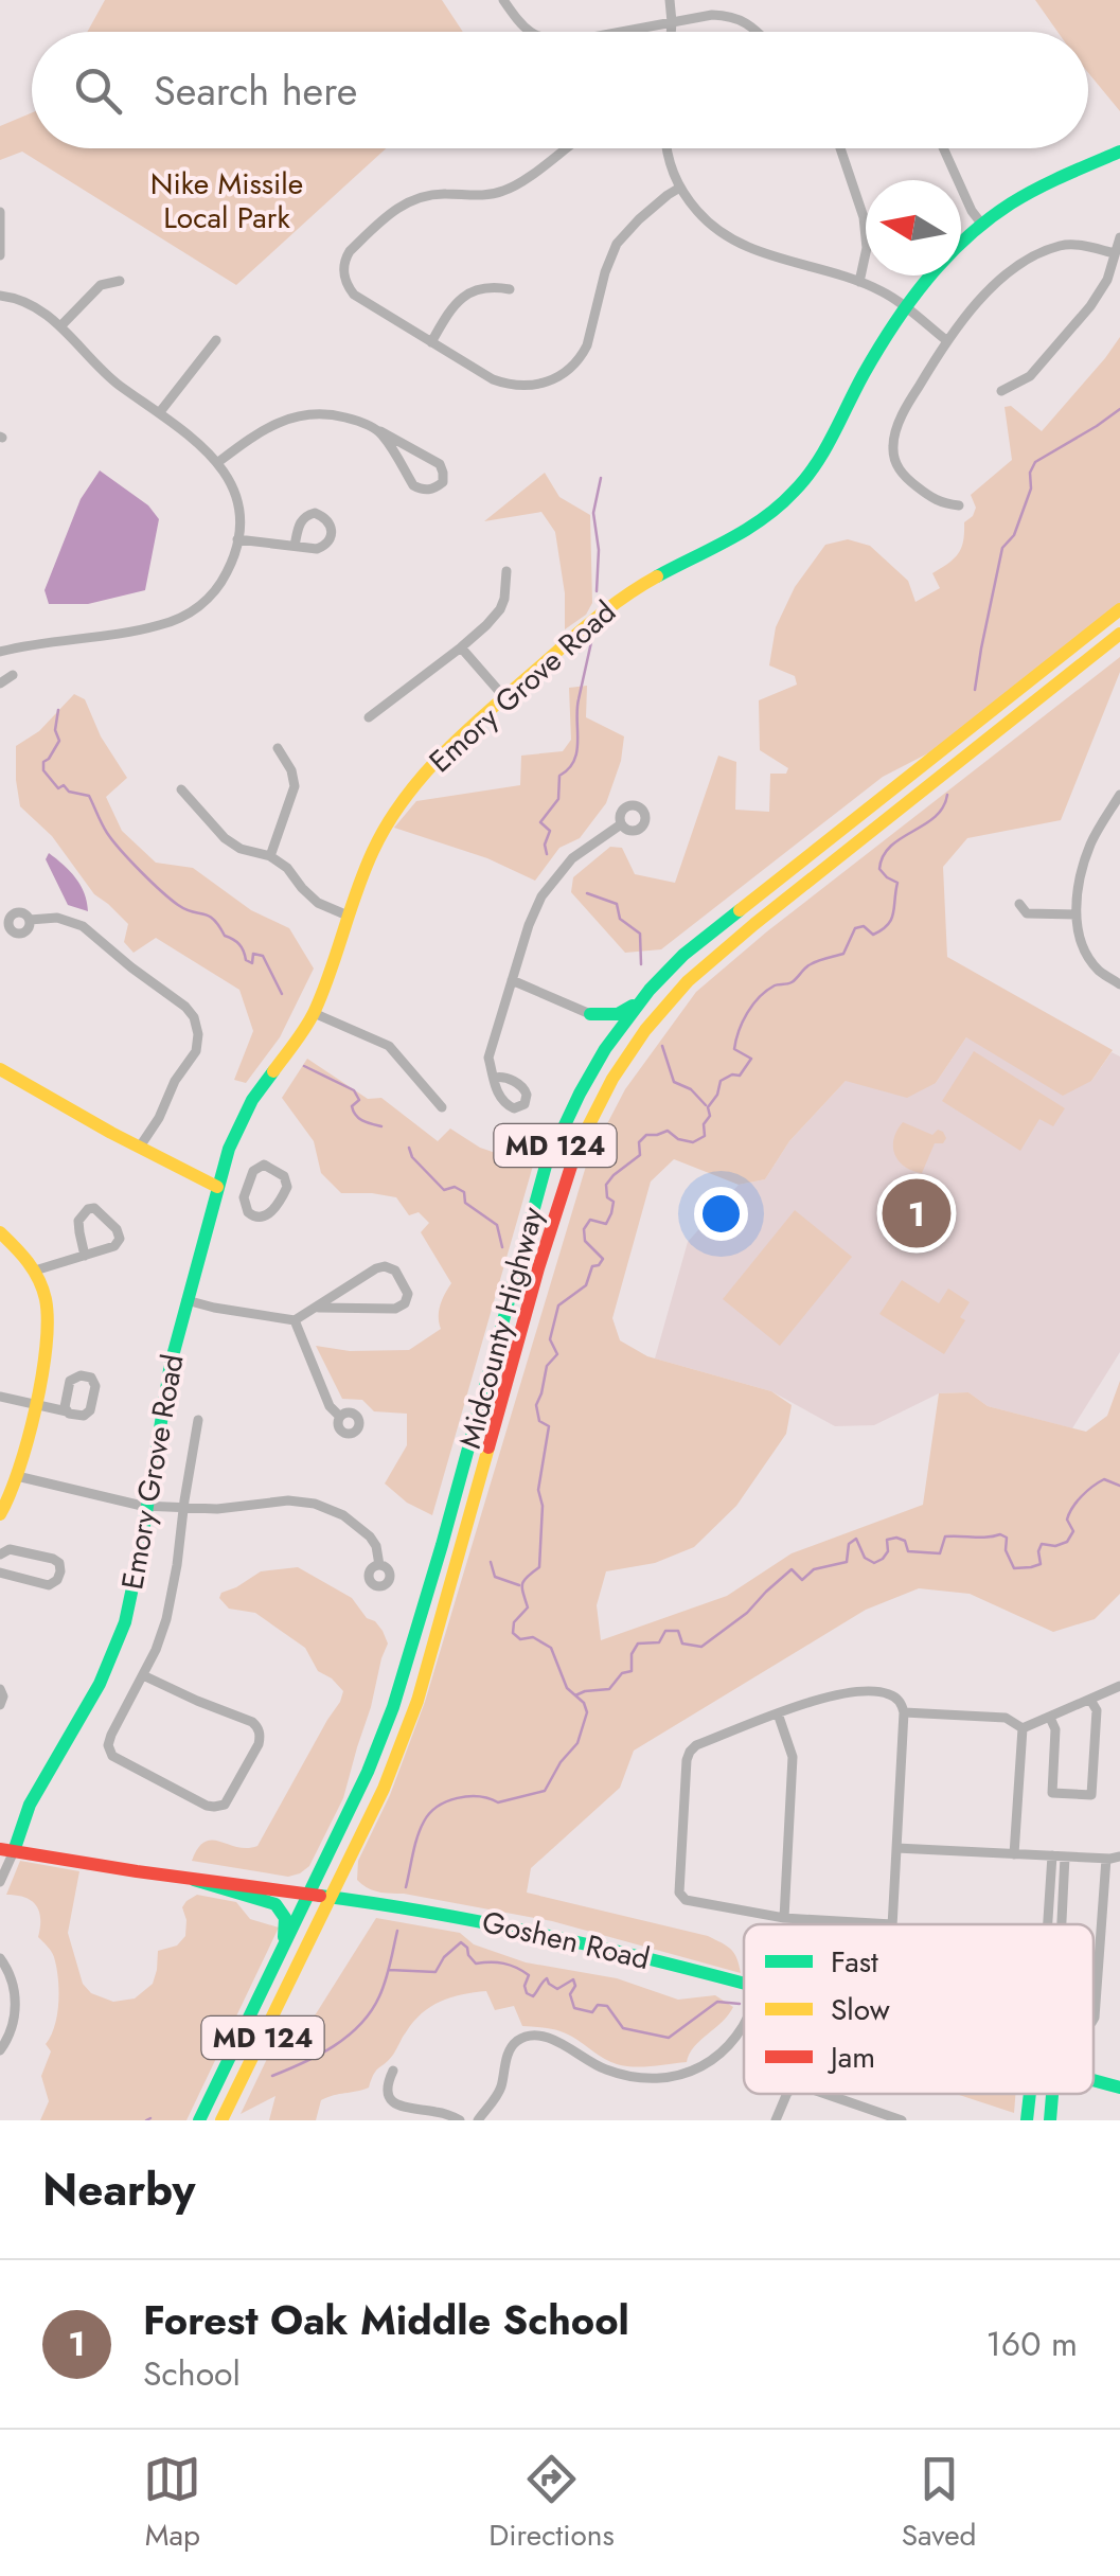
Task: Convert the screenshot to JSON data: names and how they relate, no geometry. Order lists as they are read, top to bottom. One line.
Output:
{"streets":{"street":["Emory Grove Road","MD 124","Midcounty Highway","Goshen Road"]},"crossings":[["Emory Grove Road","Goshen Road"],["Midcounty Highway","Goshen Road"]],"parks":["Nike Missile Local Park"],"legend":["Fast","Slow","Jam"],"north":"left","page":{"search":"Search here","pins":"1","heading":"Nearby","list":[{"mark":"1","name":"Forest Oak Middle School","note":"School","value":"160 m"}],"nav":["Map","Directions","Saved"]}}
